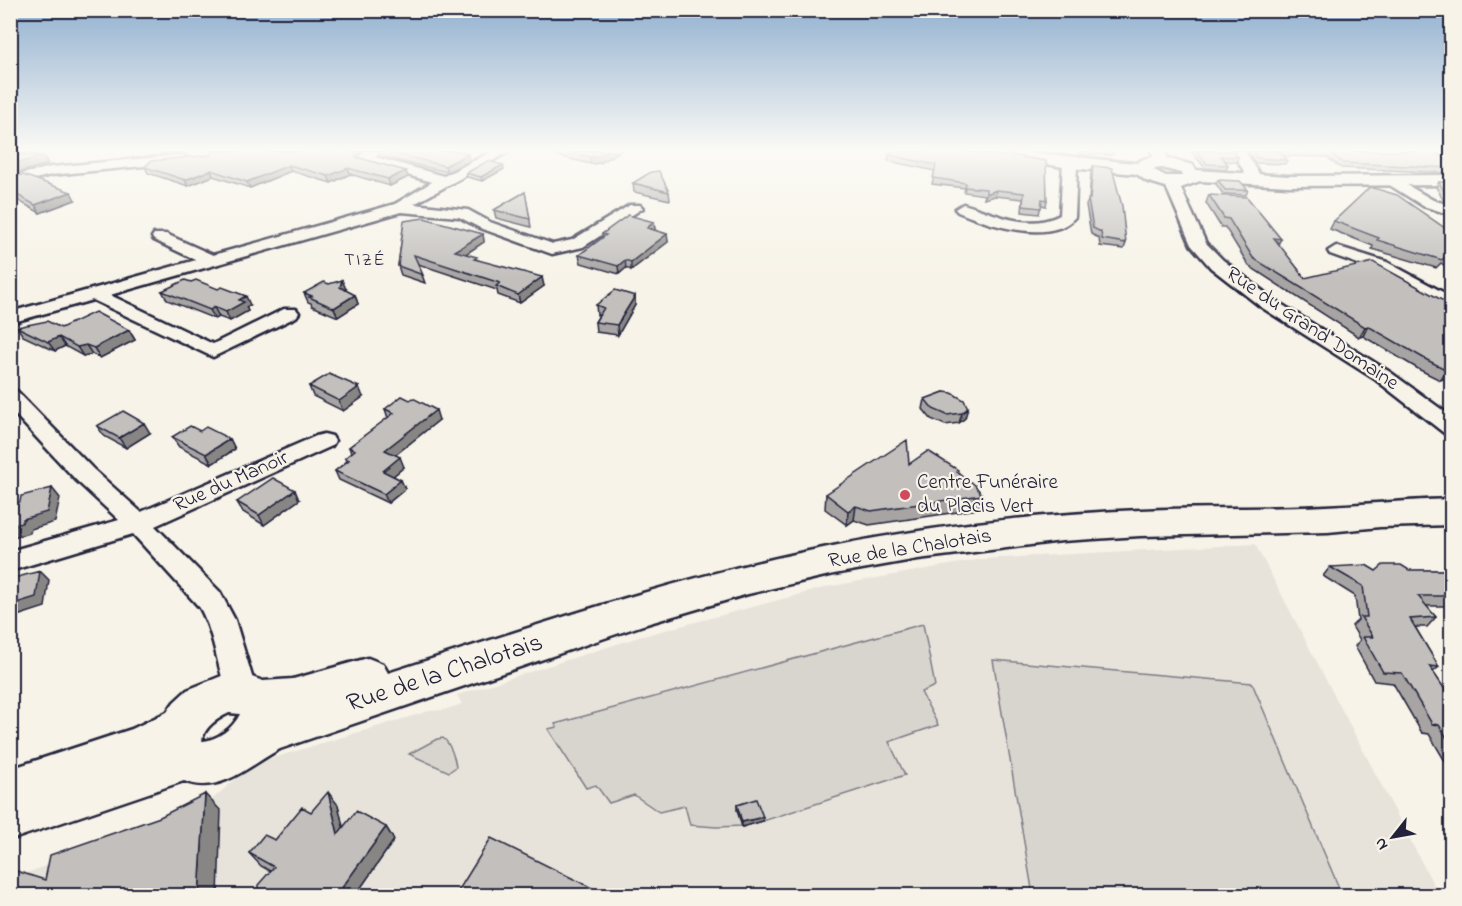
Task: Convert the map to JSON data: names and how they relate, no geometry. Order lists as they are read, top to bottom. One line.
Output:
{"streets":{"main road":["Rue de la Chalotais"],"street":["Rue du Grand Domaine","Rue du Manoir"]},"districts":["TIZÉ"],"places":["Centre Funéraire du Placis Vert"],"north":"bottom left"}
